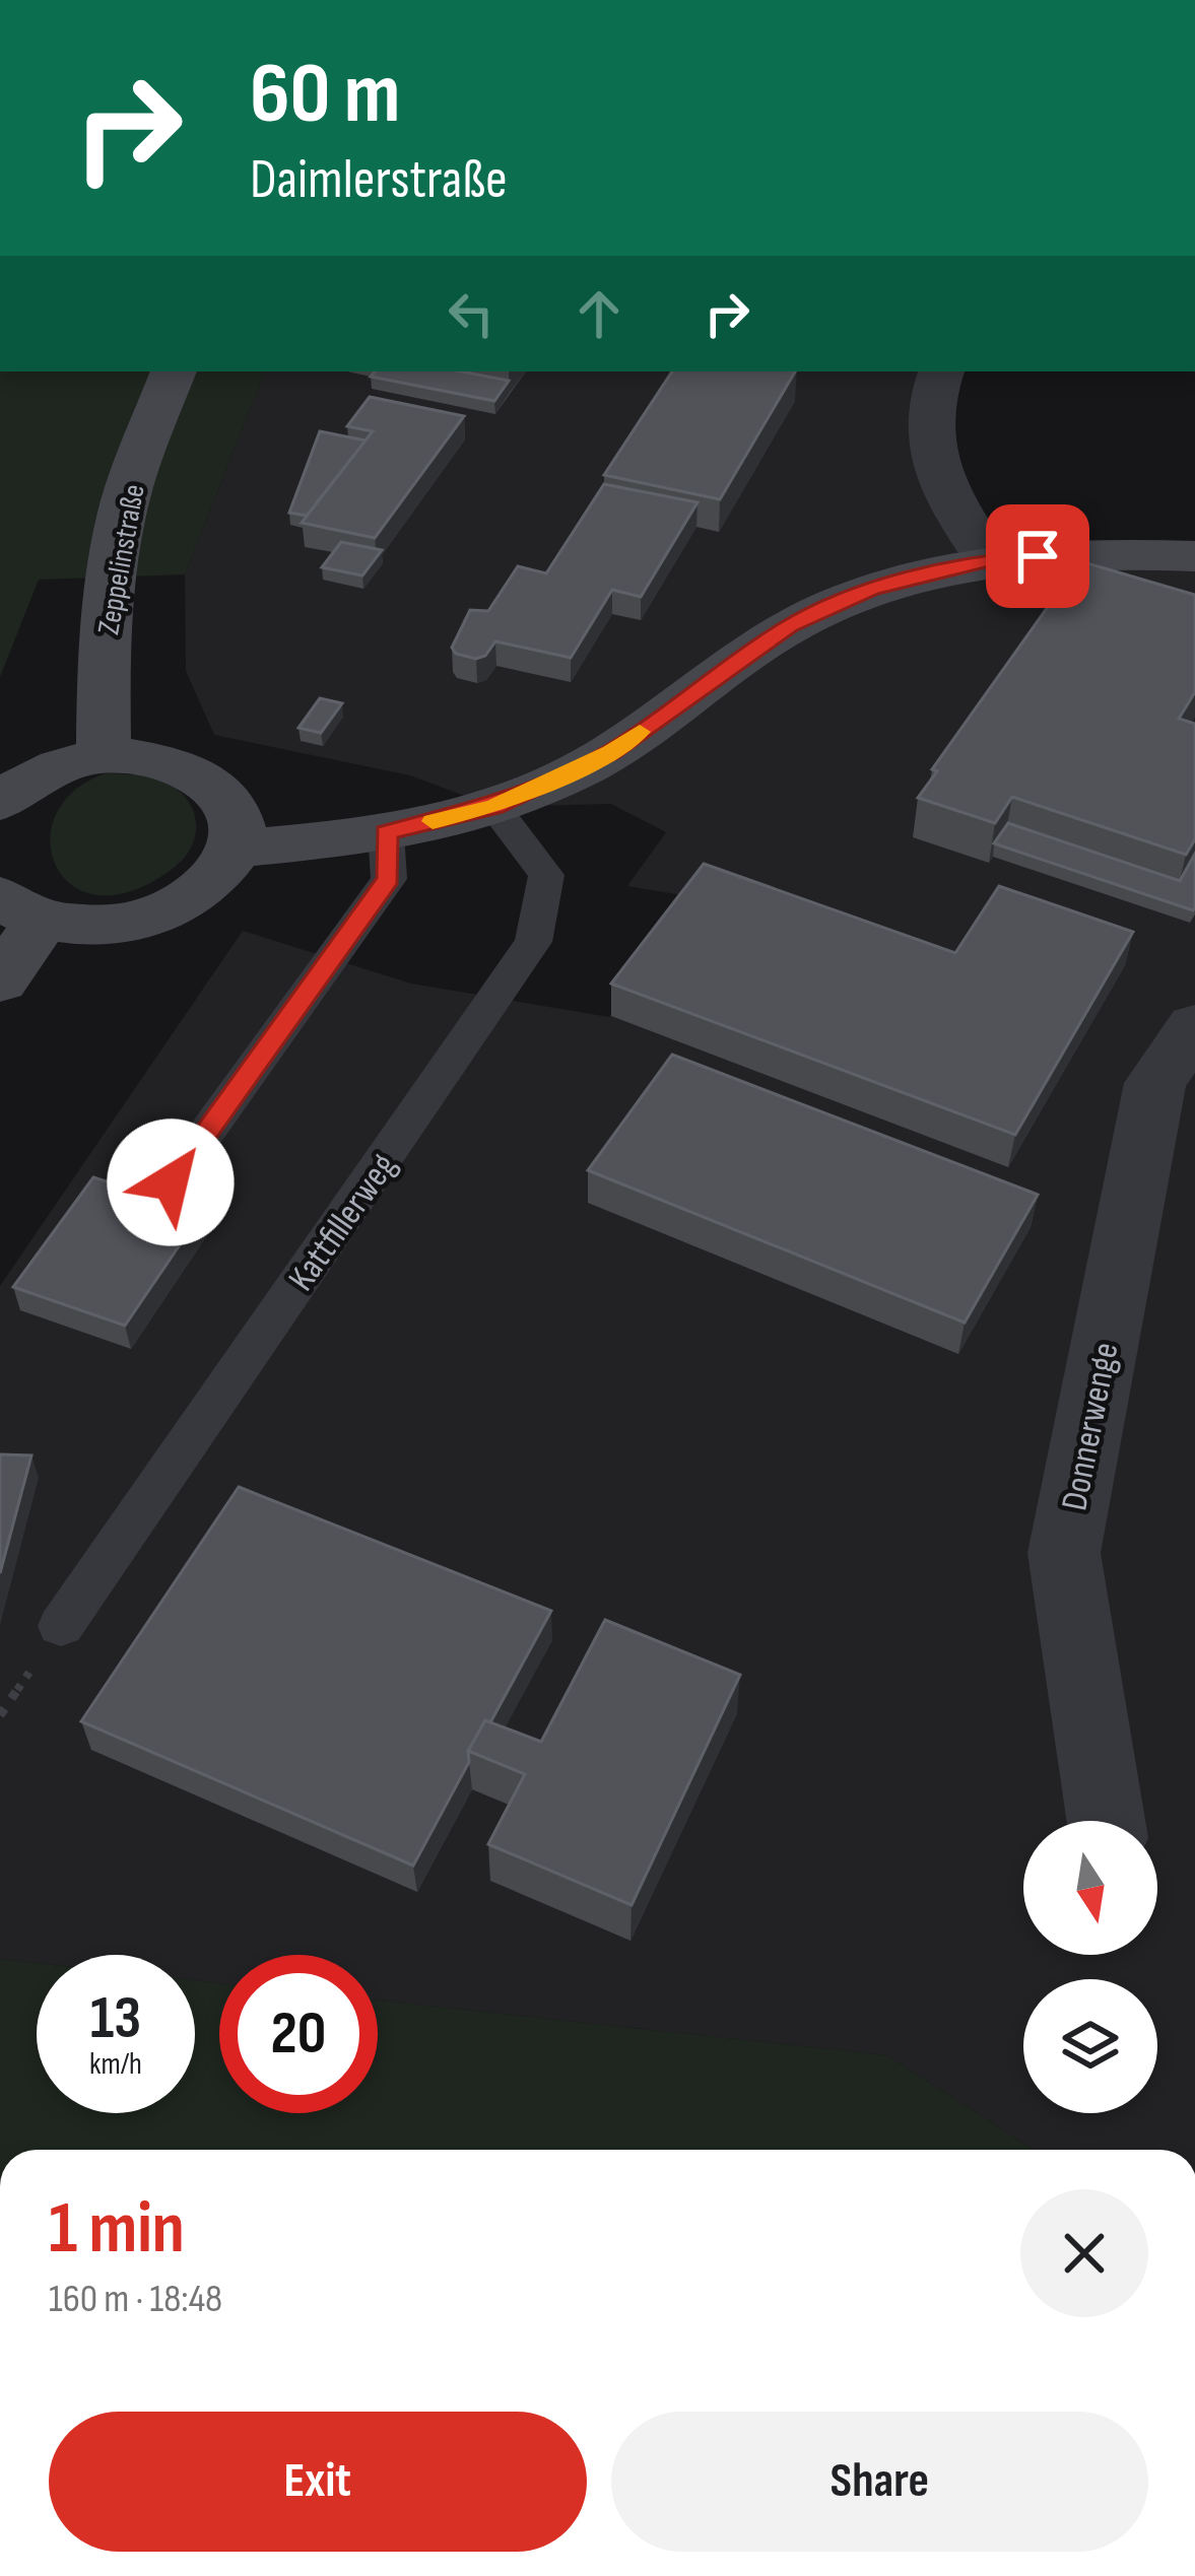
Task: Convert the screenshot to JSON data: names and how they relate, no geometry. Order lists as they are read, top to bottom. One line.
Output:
{"streets":{"main road":["Zeppelinstraße"],"street":["Donnerwenge"],"lane":["Kattfillerweg"]},"north":"bottom","page":{"turn":["60 m","Daimlerstraße"],"speed":"13 km/h","limit":"20","heading":["1 min","160 m · 18:48"],"buttons":["Exit","Share"]}}
